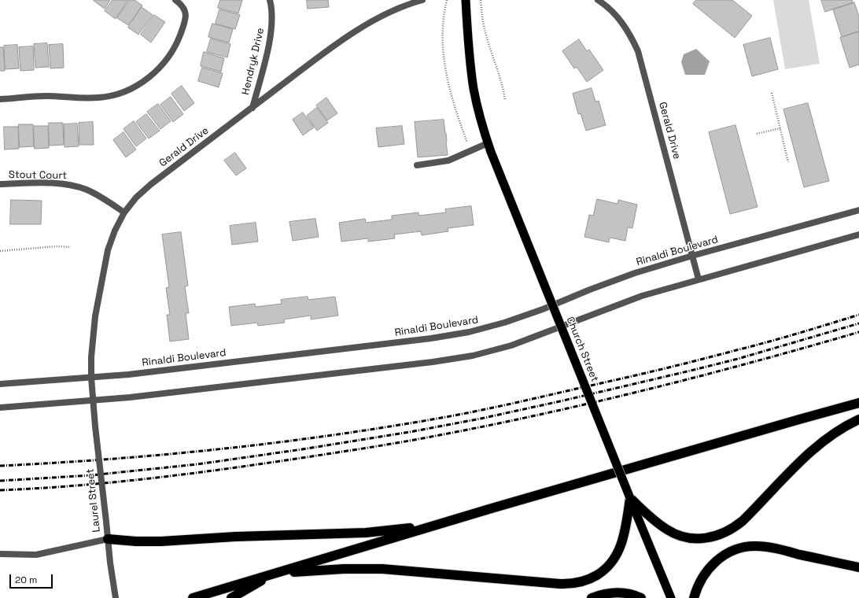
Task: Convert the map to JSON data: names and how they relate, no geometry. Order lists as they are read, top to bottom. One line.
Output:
{"streets":{"highway":["Church Street"],"street":["Hendryk Drive","Gerald Drive","Stout Court","Rinaldi Boulevard","Laurel Street"]},"crossings":[["Hendryk Drive","Gerald Drive"],["Gerald Drive","Stout Court"],["Gerald Drive","Rinaldi Boulevard"],["Gerald Drive","Laurel Street"]],"scale_bar":"20 m"}
